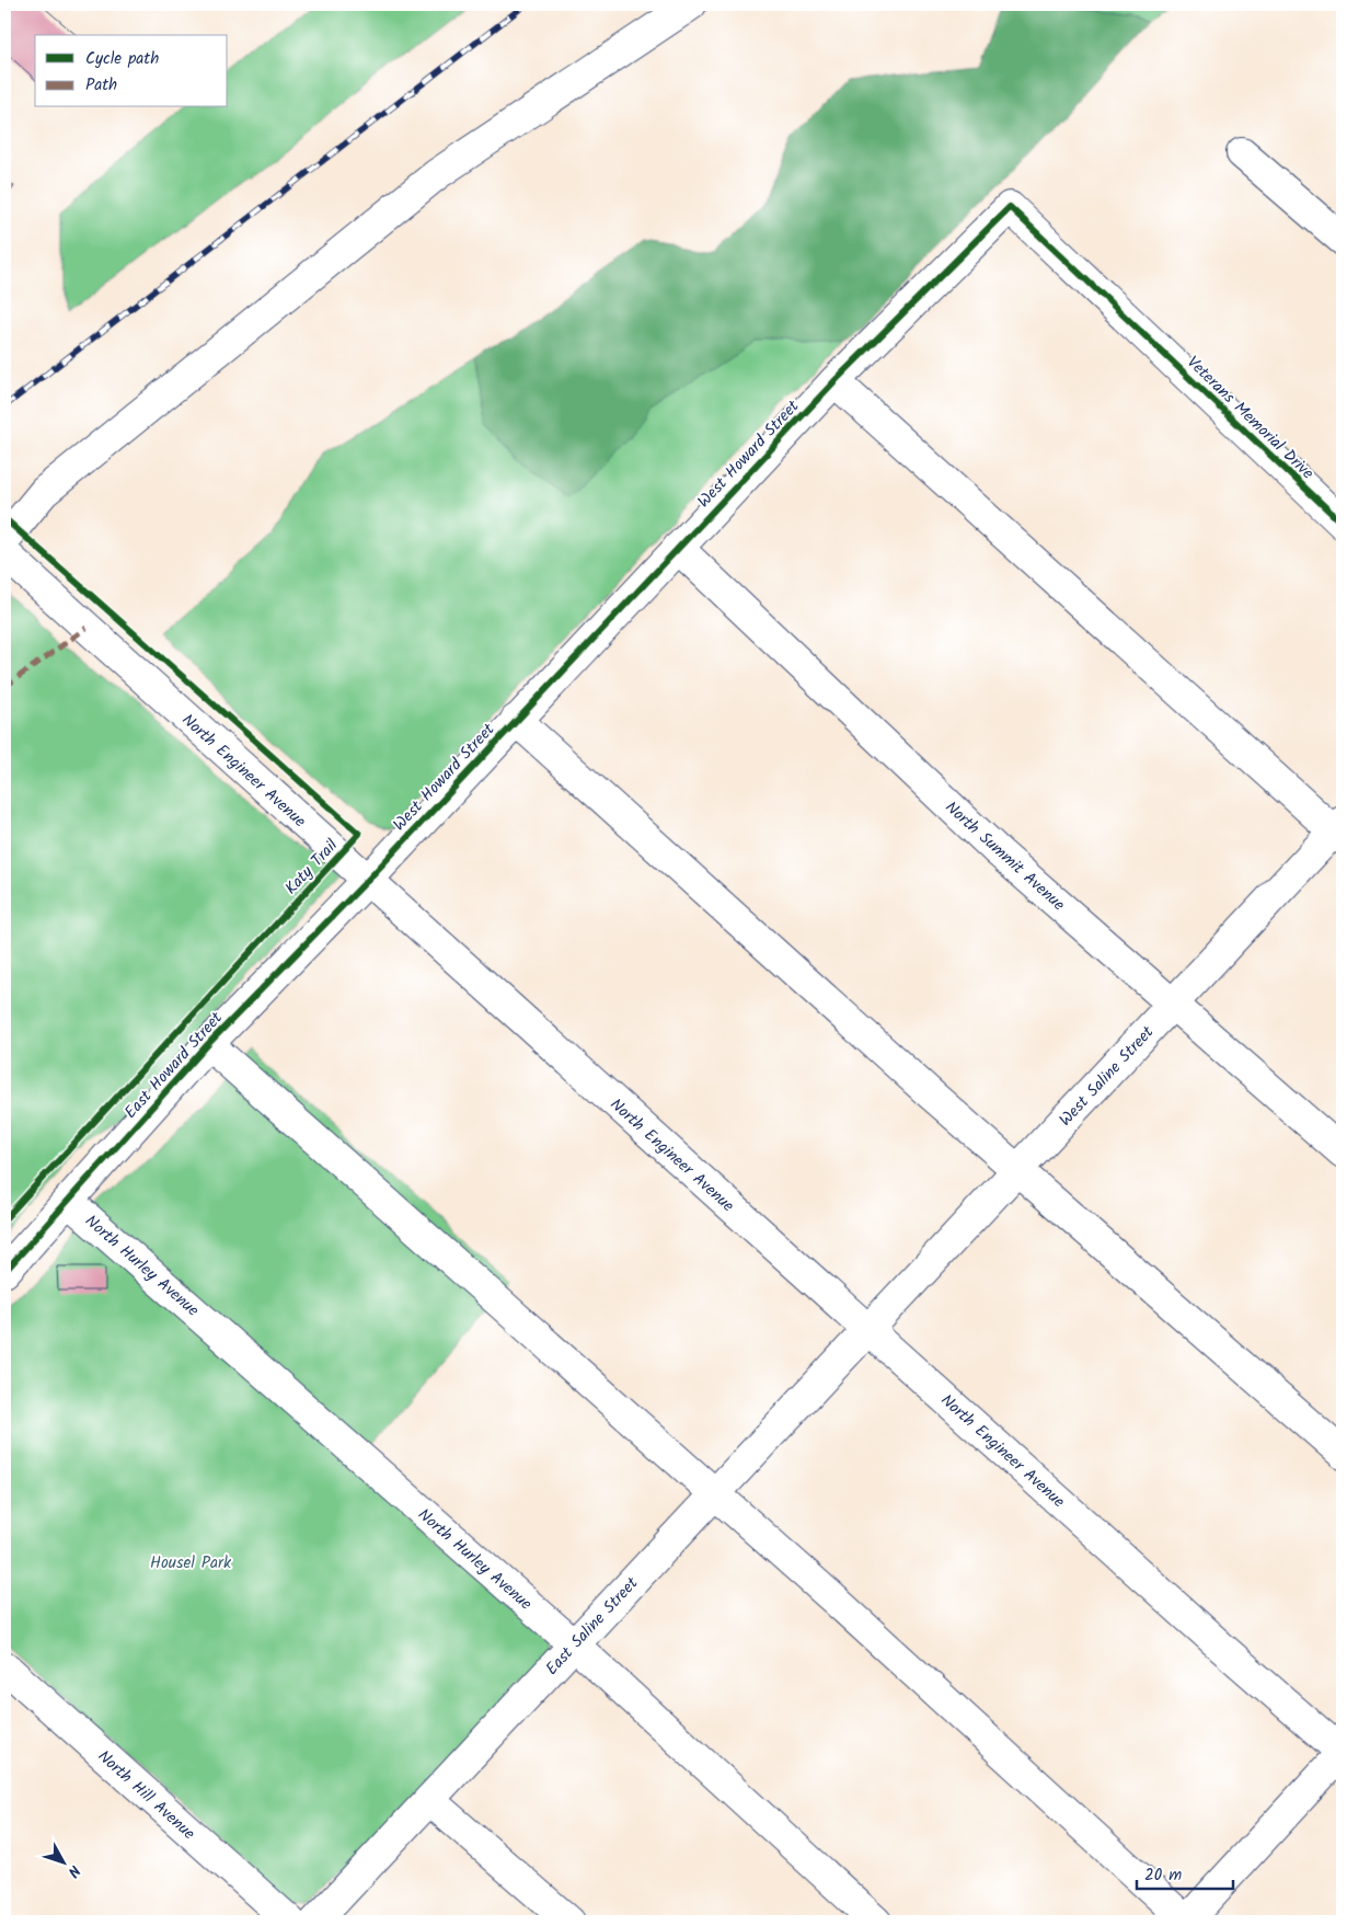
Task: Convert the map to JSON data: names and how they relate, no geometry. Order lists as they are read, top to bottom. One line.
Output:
{"streets":{"street":["Veterans Memorial Drive","West Howard Street","North Engineer Avenue","North Summit Avenue","East Howard Street","West Saline Street","North Hurley Avenue","East Saline Street","North Hill Avenue"],"cycle path":["Katy Trail"]},"crossings":[["Veterans Memorial Drive","West Howard Street"],["West Howard Street","North Engineer Avenue"],["West Howard Street","North Summit Avenue"],["West Howard Street","East Howard Street"],["North Engineer Avenue","East Howard Street"],["North Engineer Avenue","West Saline Street"],["North Engineer Avenue","East Saline Street"],["North Summit Avenue","West Saline Street"],["East Howard Street","North Hurley Avenue"],["West Saline Street","East Saline Street"],["North Hurley Avenue","East Saline Street"]],"parks":["Housel Park"],"legend":["Cycle path","Path"],"scale_bar":"20 m","north":"bottom right"}
